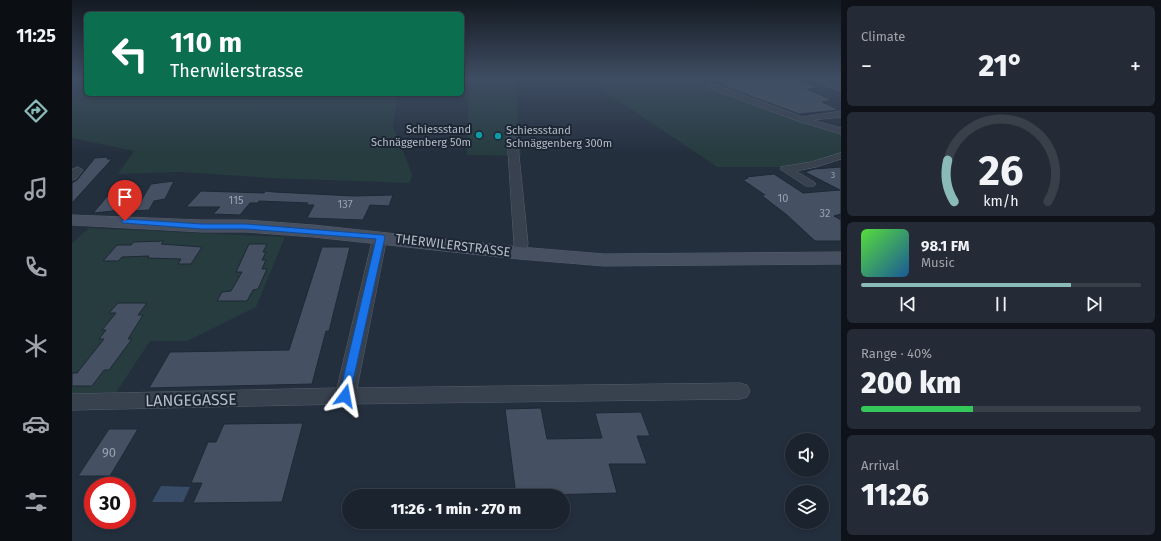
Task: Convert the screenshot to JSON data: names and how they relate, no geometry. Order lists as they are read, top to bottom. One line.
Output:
{"streets":{"main road":["THERWILERSTRASSE"],"street":["LANGEGASSE"]},"places":["Schiessstand Schnäggenberg 50m","Schiessstand Schnäggenberg 300m"],"house_numbers":["3","10","115","137","32","90"],"page":{"tabs":"11:25","tile":["Climate",["Range · 40%","200 km"],["Arrival","11:26"]],"turn":["110 m","Therwilerstrasse"],"heat":["−","21°","+"],"song":["98.1 FM","Music"],"limit":"30","trip":"11:26 · 1 min · 270 m","gauge":["26","km/h"]}}
